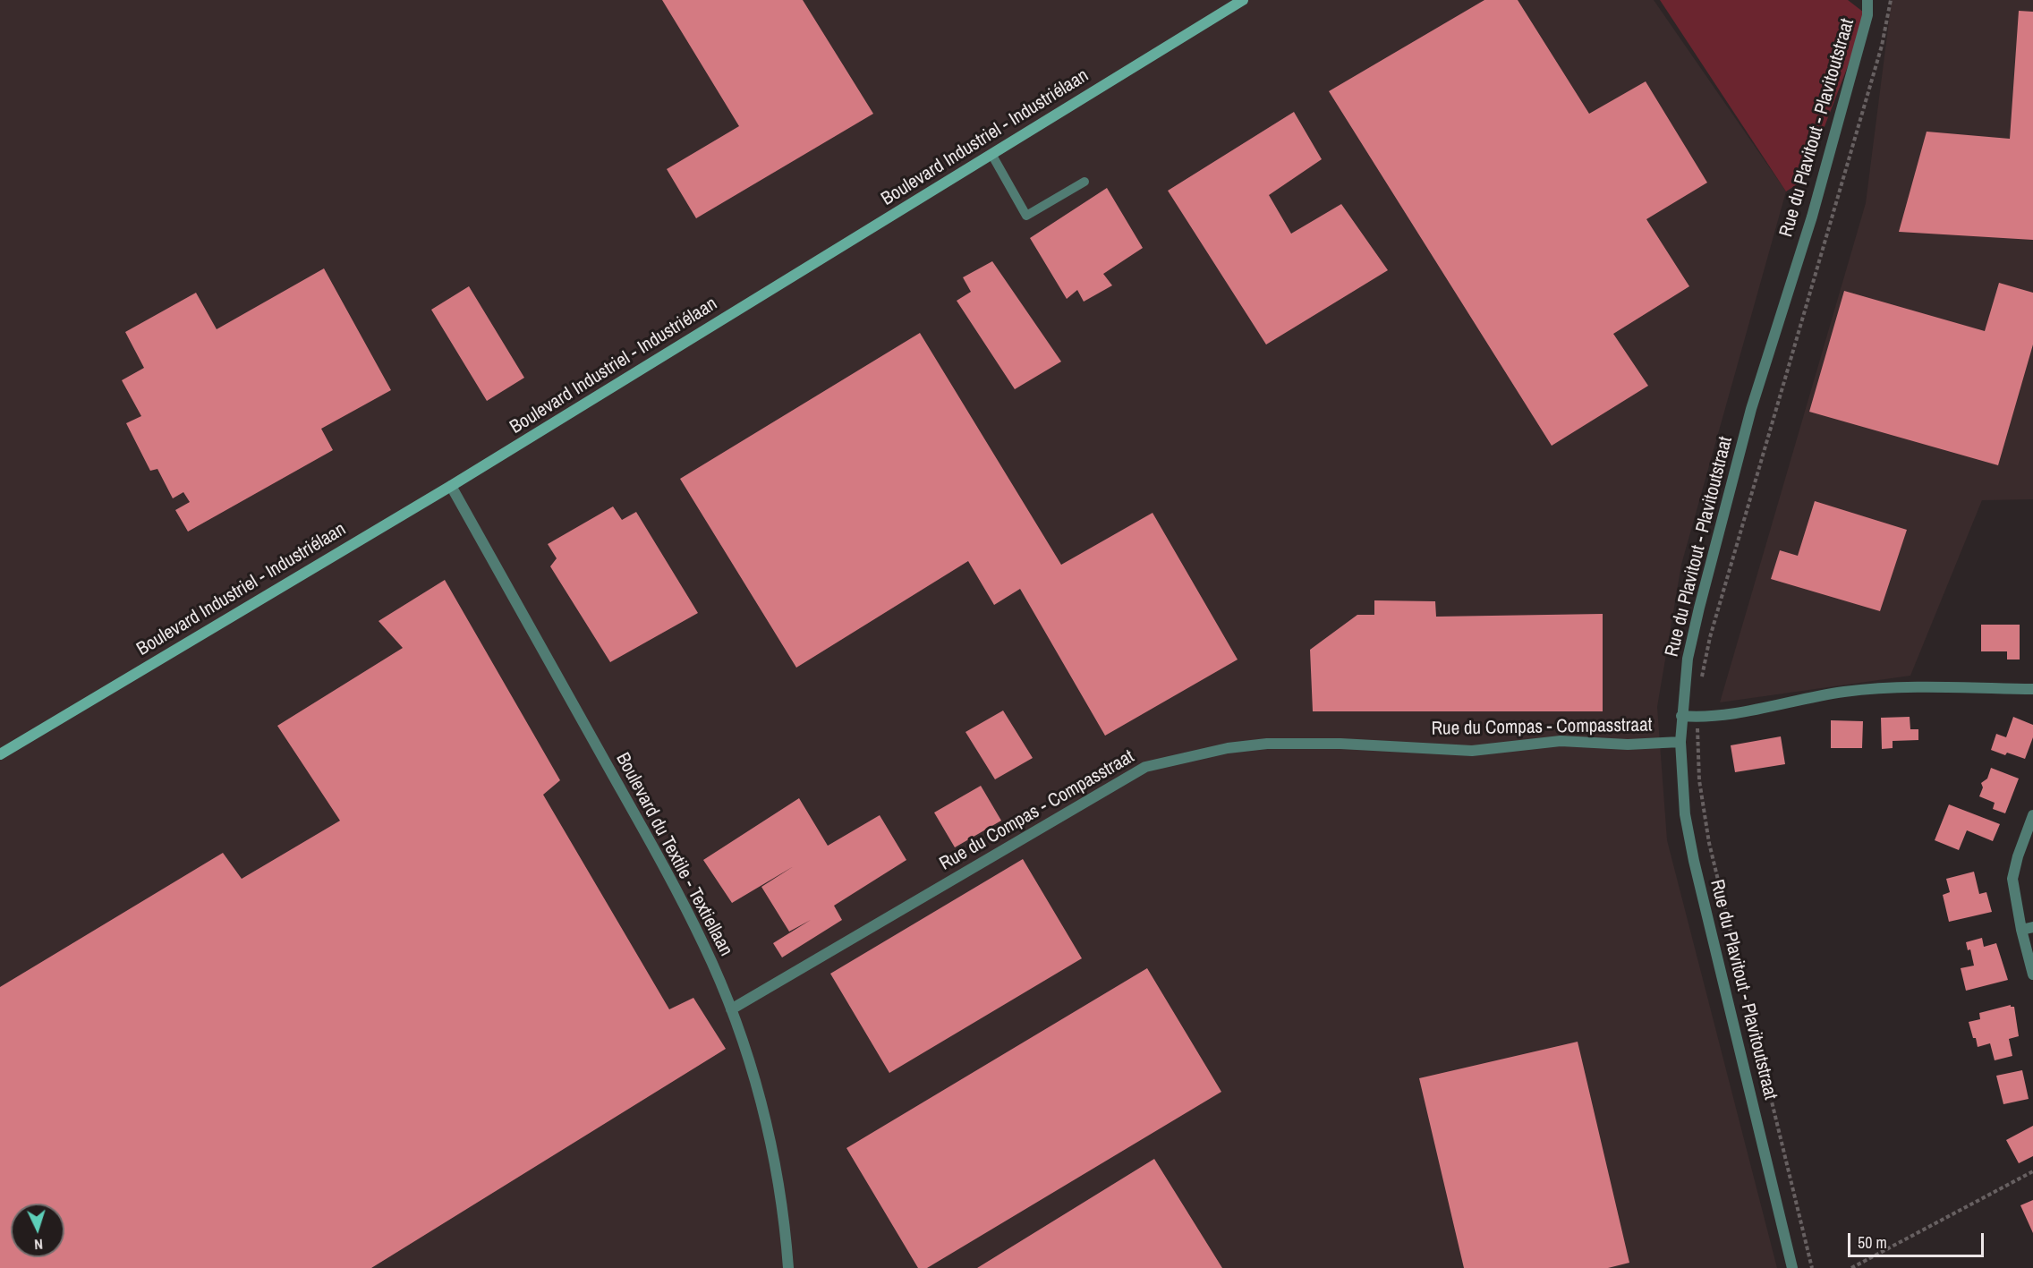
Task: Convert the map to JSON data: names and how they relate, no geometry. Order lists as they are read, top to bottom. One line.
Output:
{"streets":{"main road":["Boulevard Industriel - Industriélaan"],"street":["Rue du Plavitout - Plavitoutstraat","Rue du Compas - Compasstraat","Boulevard du Textile - Textiellaan"]},"crossings":[["Rue du Plavitout - Plavitoutstraat","Rue du Compas - Compasstraat"],["Boulevard Industriel - Industriélaan","Boulevard du Textile - Textiellaan"],["Rue du Compas - Compasstraat","Boulevard du Textile - Textiellaan"]],"scale_bar":"50 m","north":"bottom"}
